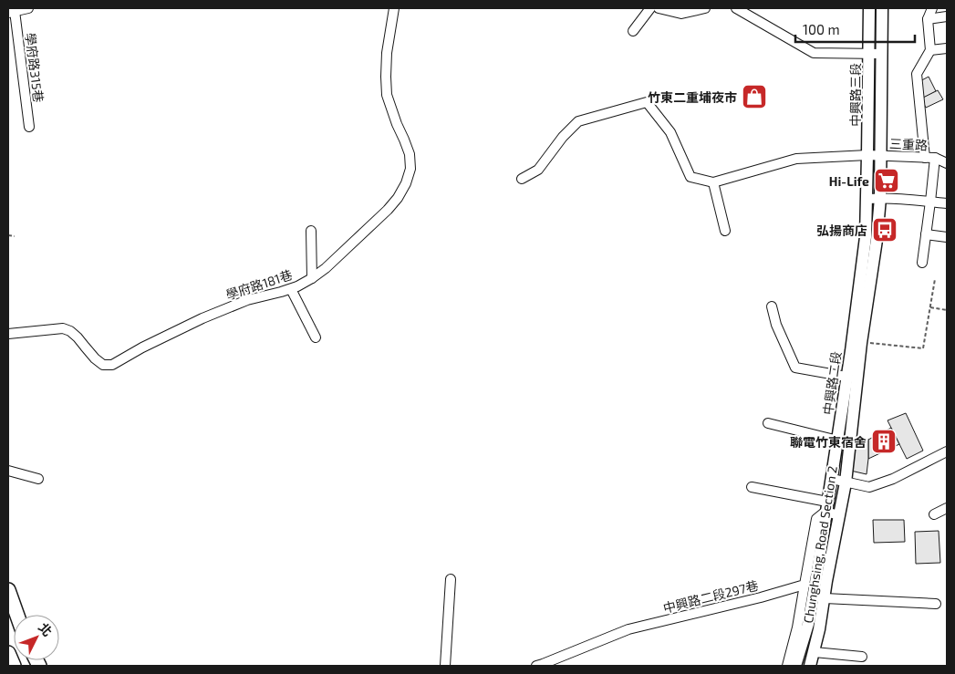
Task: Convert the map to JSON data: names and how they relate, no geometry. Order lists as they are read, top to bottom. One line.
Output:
{"streets":{"main road":["中興路三段","中興路二段","Chunghsing, Road Section 2"],"street":["學府路315巷","三重路","學府路181巷","中興路二段297巷"]},"crossings":[["中興路三段","三重路"],["中興路三段","中興路二段"],["三重路","中興路二段"],["三重路","Chunghsing, Road Section 2"],["中興路二段","Chunghsing, Road Section 2"]],"places":{"shop":["竹東二重埔夜市"],"supermarket":["Hi-Life"],"bus stop":["弘揚商店"],"building":["聯電竹東宿舍"]},"scale_bar":"100 m","north":"top right"}
